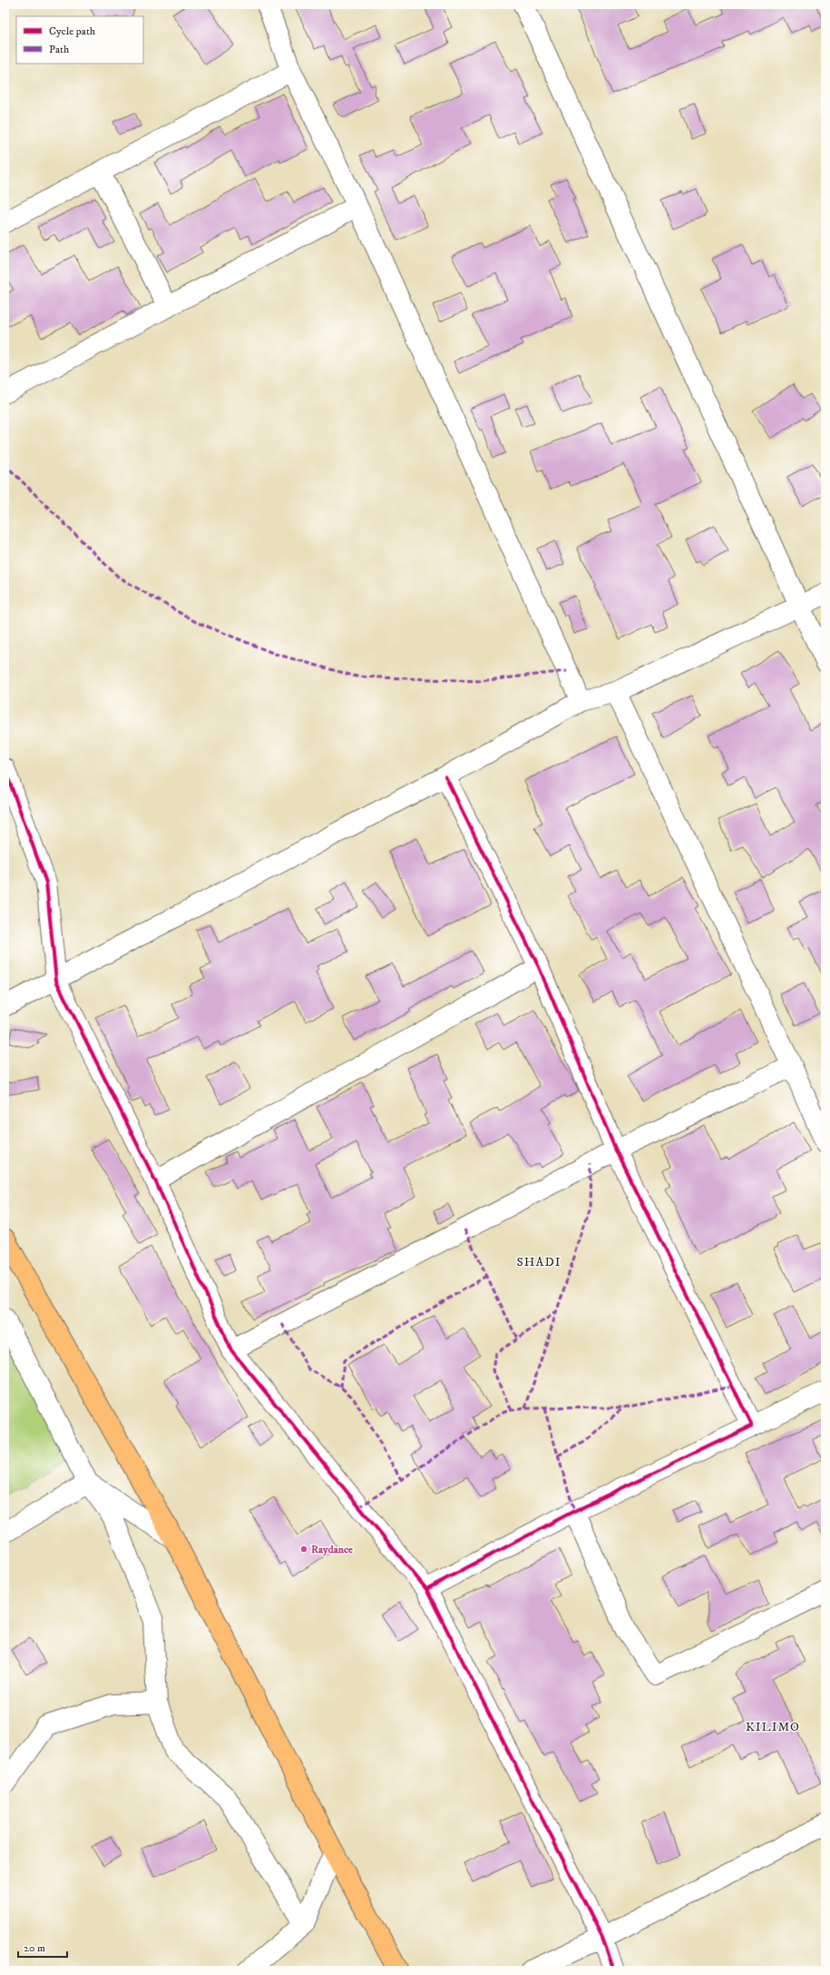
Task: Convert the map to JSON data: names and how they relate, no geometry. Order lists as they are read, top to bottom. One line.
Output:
{"districts":["SHADI","KILIMO"],"places":["Raydance"],"legend":["Cycle path","Path"],"scale_bar":"20 m"}
